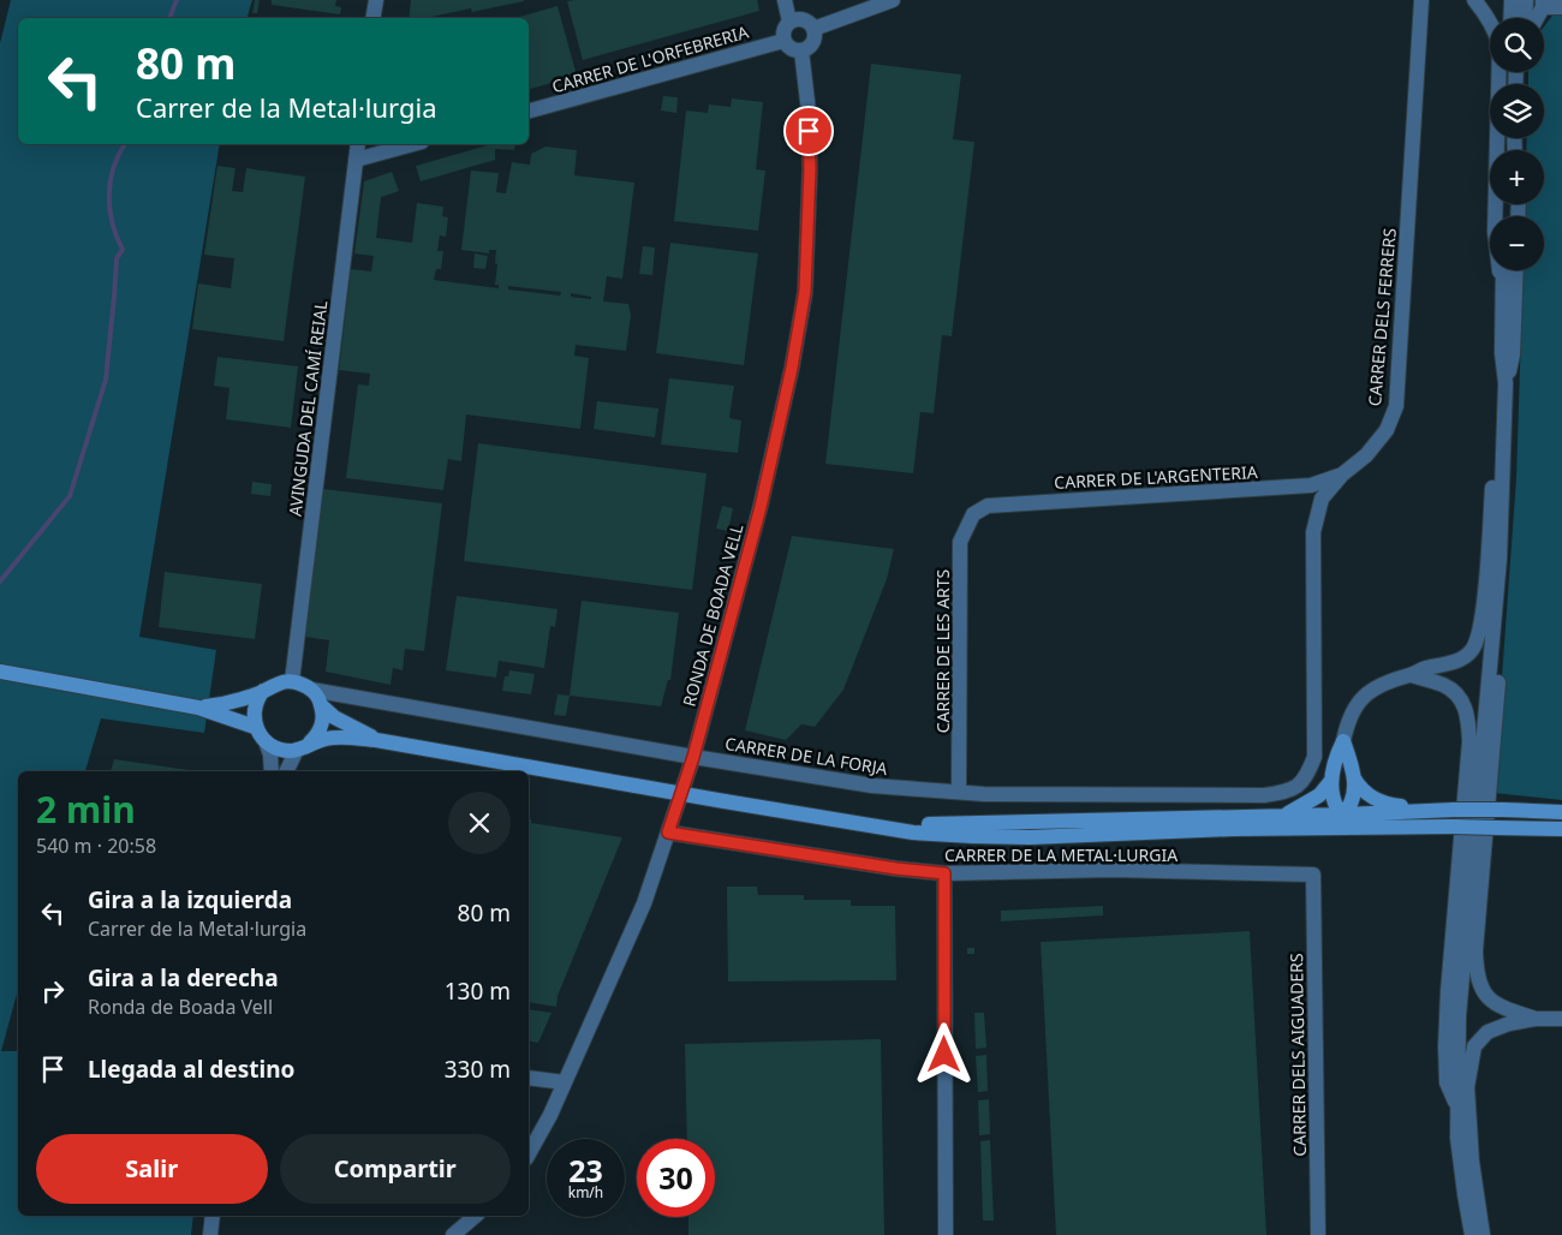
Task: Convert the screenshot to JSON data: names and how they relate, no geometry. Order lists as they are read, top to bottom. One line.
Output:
{"streets":{"street":["CARRER DE L'ORFEBRERIA","CARRER DELS FERRERS","AVINGUDA DEL CAMÍ REIAL","CARRER DE L'ARGENTERIA","RONDA DE BOADA VELL","CARRER DE LES ARTS","CARRER DE LA FORJA","CARRER DE LA METAL·LURGIA","CARRER DELS AIGUADERS"]},"crossings":[["CARRER DE L'ORFEBRERIA","RONDA DE BOADA VELL"],["CARRER DELS FERRERS","CARRER DE L'ARGENTERIA"],["CARRER DELS FERRERS","CARRER DE LA FORJA"],["AVINGUDA DEL CAMÍ REIAL","CARRER DE LA FORJA"],["CARRER DE L'ARGENTERIA","CARRER DE LES ARTS"],["RONDA DE BOADA VELL","CARRER DE LA FORJA"],["RONDA DE BOADA VELL","CARRER DE LA METAL·LURGIA"],["CARRER DE LES ARTS","CARRER DE LA FORJA"],["CARRER DE LA METAL·LURGIA","CARRER DELS AIGUADERS"]],"page":{"map_buttons":["+","−"],"turn":["80 m","Carrer de la Metal·lurgia"],"heading":["2 min","540 m · 20:58"],"list":[{"name":"Gira a la izquierda","note":"Carrer de la Metal·lurgia","value":"80 m"},{"name":"Gira a la derecha","note":"Ronda de Boada Vell","value":"130 m"},{"name":"Llegada al destino","value":"330 m"}],"buttons":["Salir","Compartir"],"speed":"23 km/h","limit":"30"}}
